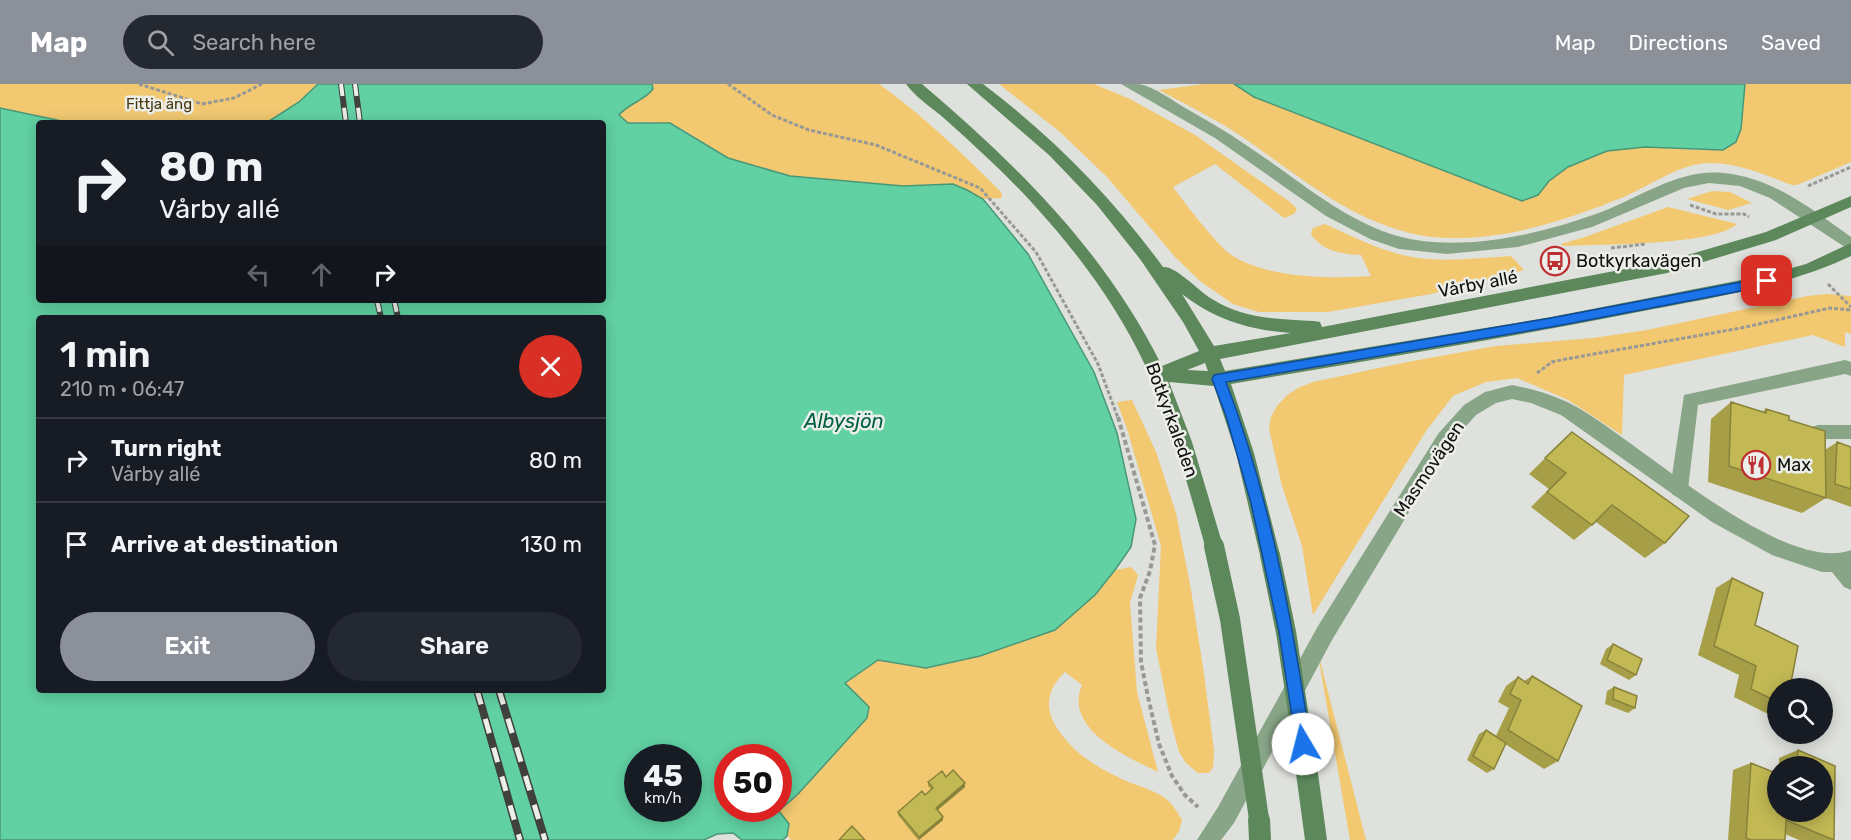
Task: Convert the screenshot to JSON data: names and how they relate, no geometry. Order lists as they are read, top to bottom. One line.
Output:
{"streets":{"main road":["Vårby allé","Botkyrkaleden"],"street":["Masmovägen"]},"crossings":[["Vårby allé","Botkyrkaleden"]],"water":["Albysjön"],"parks":["Fittja äng"],"places":{"bus stop":["Botkyrkavägen"],"restaurant":["Max"]},"page":{"header":"Map","search":"Search here","nav":["Map","Directions","Saved"],"turn":["80 m","Vårby allé"],"heading":["1 min","210 m · 06:47"],"list":[{"name":"Turn right","note":"Vårby allé","value":"80 m"},{"name":"Arrive at destination","value":"130 m"}],"buttons":["Exit","Share"],"speed":"45 km/h","limit":"50"}}
